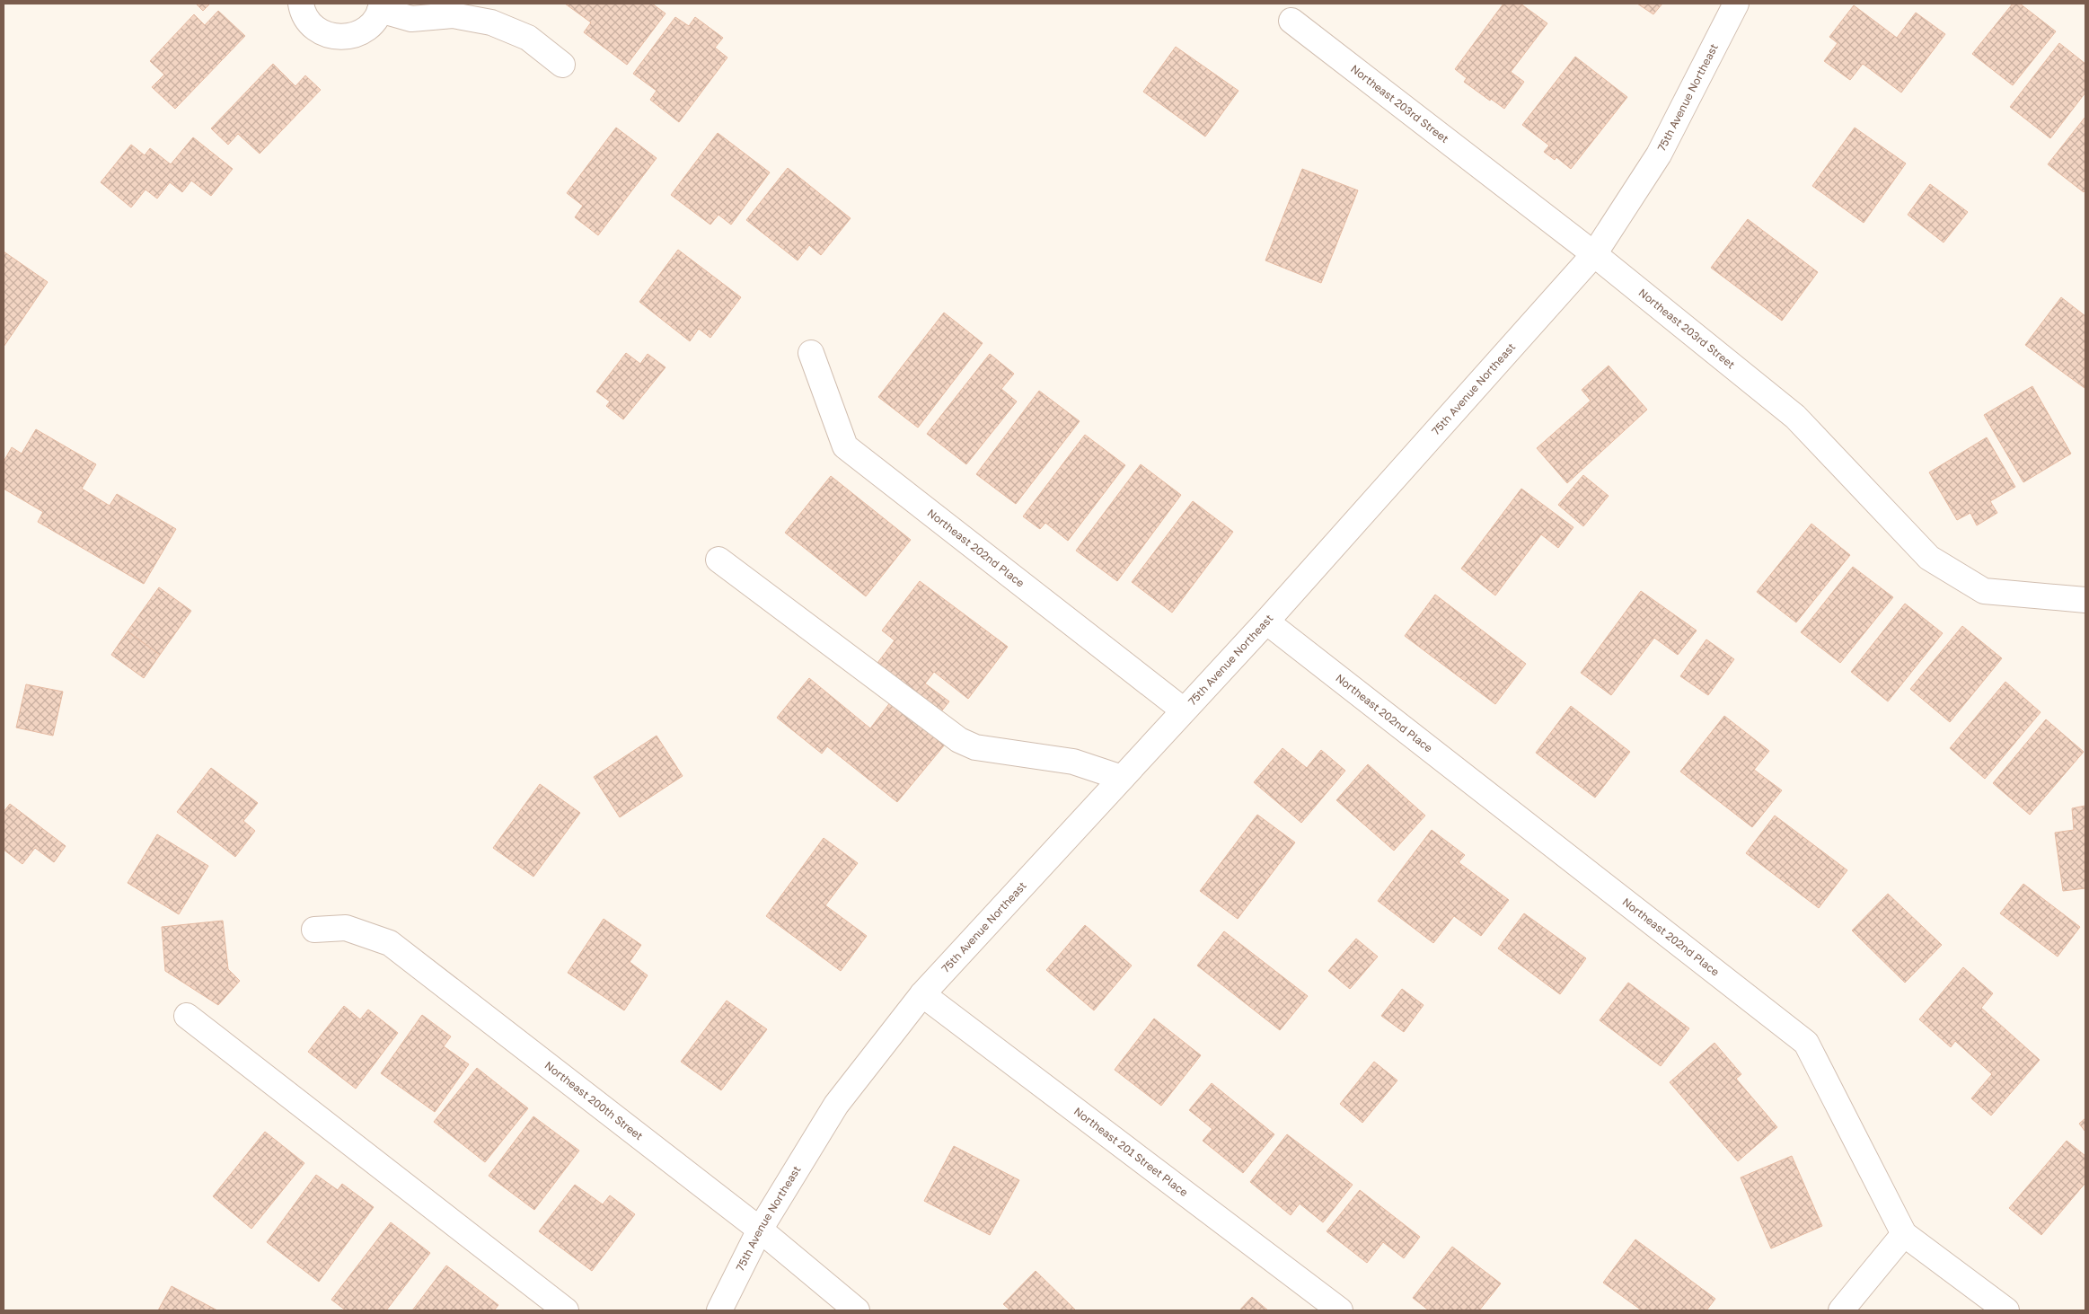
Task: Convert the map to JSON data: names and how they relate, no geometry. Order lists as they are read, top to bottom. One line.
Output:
{"streets":{"street":["75th Avenue Northeast","Northeast 203rd Street","Northeast 202nd Place","Northeast 200th Street","Northeast 201 Street Place"]},"crossings":[["75th Avenue Northeast","Northeast 203rd Street"],["75th Avenue Northeast","Northeast 202nd Place"],["75th Avenue Northeast","Northeast 200th Street"],["75th Avenue Northeast","Northeast 201 Street Place"]]}
